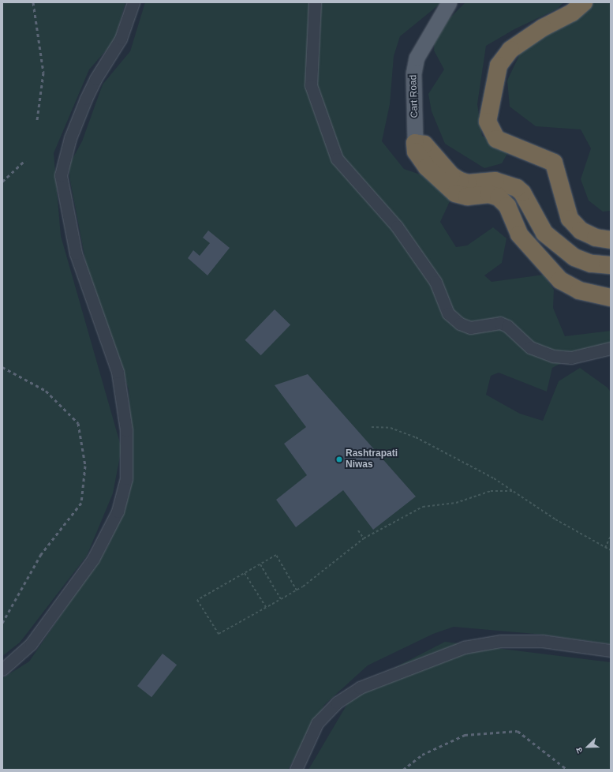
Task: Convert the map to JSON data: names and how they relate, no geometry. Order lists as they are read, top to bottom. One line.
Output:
{"streets":{"main road":["Cart Road"]},"places":["Rashtrapati Niwas"],"north":"bottom left"}
